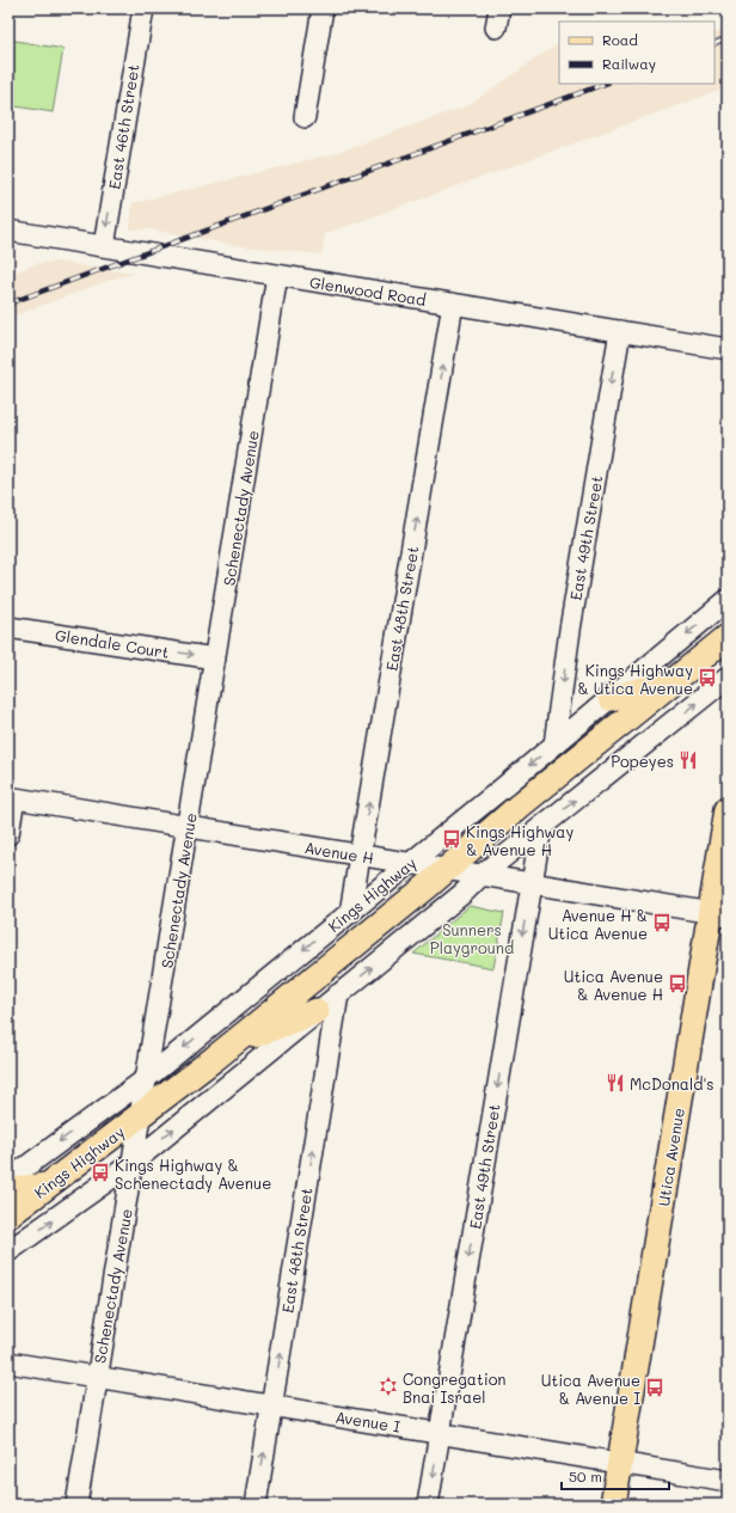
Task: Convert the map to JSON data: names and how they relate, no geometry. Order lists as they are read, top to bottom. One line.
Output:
{"streets":{"main road":["Kings Highway","Utica Avenue"],"street":["East 46th Street","Glenwood Road","Schenectady Avenue","East 49th Street","East 48th Street","Glendale Court","Avenue H","Avenue I"]},"crossings":[["East 46th Street","Glenwood Road"],["Glenwood Road","Schenectady Avenue"],["Glenwood Road","East 49th Street"],["Glenwood Road","East 48th Street"],["Schenectady Avenue","Glendale Court"],["Schenectady Avenue","Avenue H"],["Schenectady Avenue","Kings Highway"],["Schenectady Avenue","Avenue I"],["East 49th Street","Avenue H"],["East 49th Street","Kings Highway"],["East 49th Street","Avenue I"],["East 48th Street","Avenue H"],["East 48th Street","Kings Highway"],["East 48th Street","Avenue I"],["Avenue H","Kings Highway"],["Avenue H","Utica Avenue"],["Utica Avenue","Avenue I"]],"one_way":["East 49th Street","East 48th Street","Glendale Court"],"parks":["Sunners Playground"],"places":{"bus stop":["Kings Highway & Utica Avenue","Kings Highway & Avenue H","Avenue H & Utica Avenue","Utica Avenue & Avenue H","Kings Highway & Schenectady Avenue","Utica Avenue & Avenue I"],"restaurant":["Popeyes","McDonald's"],"synagogue":["Congregation Bnai Israel"]},"legend":["Road","Railway"],"scale_bar":"50 m"}
